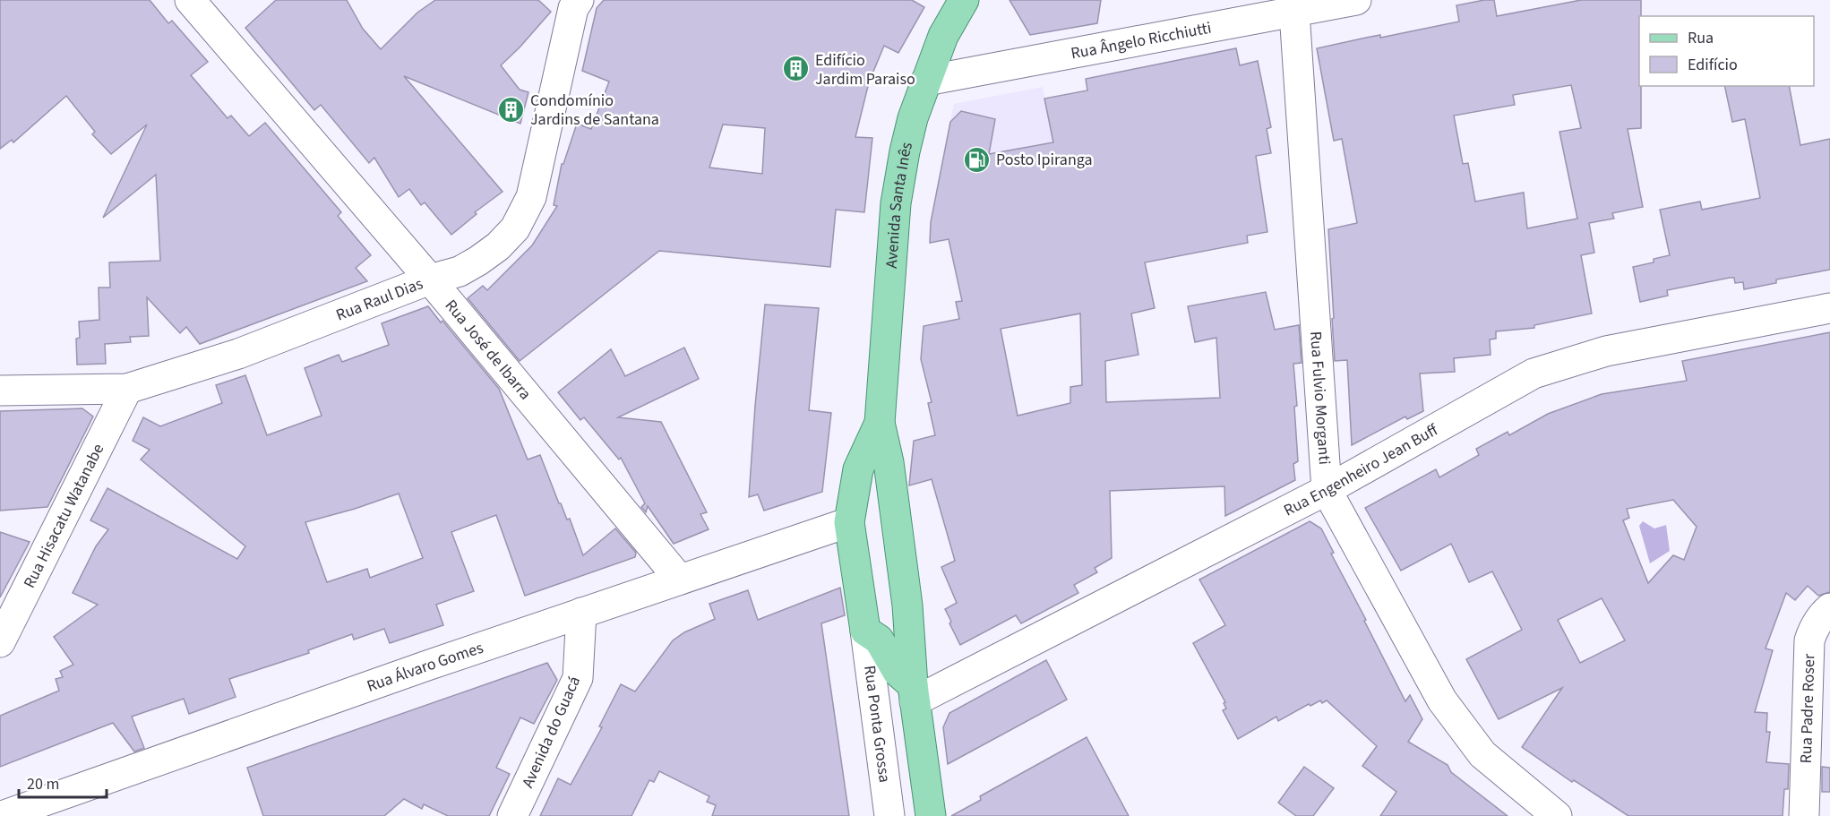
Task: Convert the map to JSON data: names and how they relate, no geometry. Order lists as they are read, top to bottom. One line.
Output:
{"streets":{"main road":["Avenida Santa Inês"],"street":["Rua Ângelo Ricchiutti","Rua Raul Dias","Rua José de Ibarra","Rua Fulvio Morganti","Rua Engenheiro Jean Buff","Rua Hisacatu Watanabe","Rua Álvaro Gomes","Rua Padre Roser","Rua Ponta Grossa","Avenida do Guacá"]},"crossings":[["Rua Ângelo Ricchiutti","Avenida Santa Inês"],["Rua Ângelo Ricchiutti","Rua Fulvio Morganti"],["Avenida Santa Inês","Rua Engenheiro Jean Buff"],["Avenida Santa Inês","Rua Álvaro Gomes"],["Avenida Santa Inês","Rua Ponta Grossa"],["Rua Raul Dias","Rua José de Ibarra"],["Rua Raul Dias","Rua Hisacatu Watanabe"],["Rua José de Ibarra","Rua Álvaro Gomes"],["Rua Fulvio Morganti","Rua Engenheiro Jean Buff"],["Rua Álvaro Gomes","Avenida do Guacá"]],"places":{"building":["Edifício Jardim Paraiso","Condomínio Jardins de Santana"],"fuel station":["Posto Ipiranga"]},"legend":["Rua","Edifício"],"scale_bar":"20 m"}
